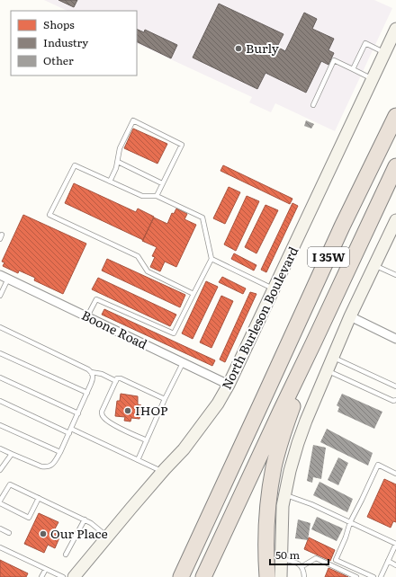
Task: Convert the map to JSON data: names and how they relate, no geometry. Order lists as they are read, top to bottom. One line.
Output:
{"streets":{"highway":["I 35W"],"main road":["North Burleson Boulevard"],"street":["Boone Road"]},"crossings":[["North Burleson Boulevard","Boone Road"]],"places":["Burly","IHOP","Our Place"],"legend":["Shops","Industry","Other"],"scale_bar":"50 m"}
